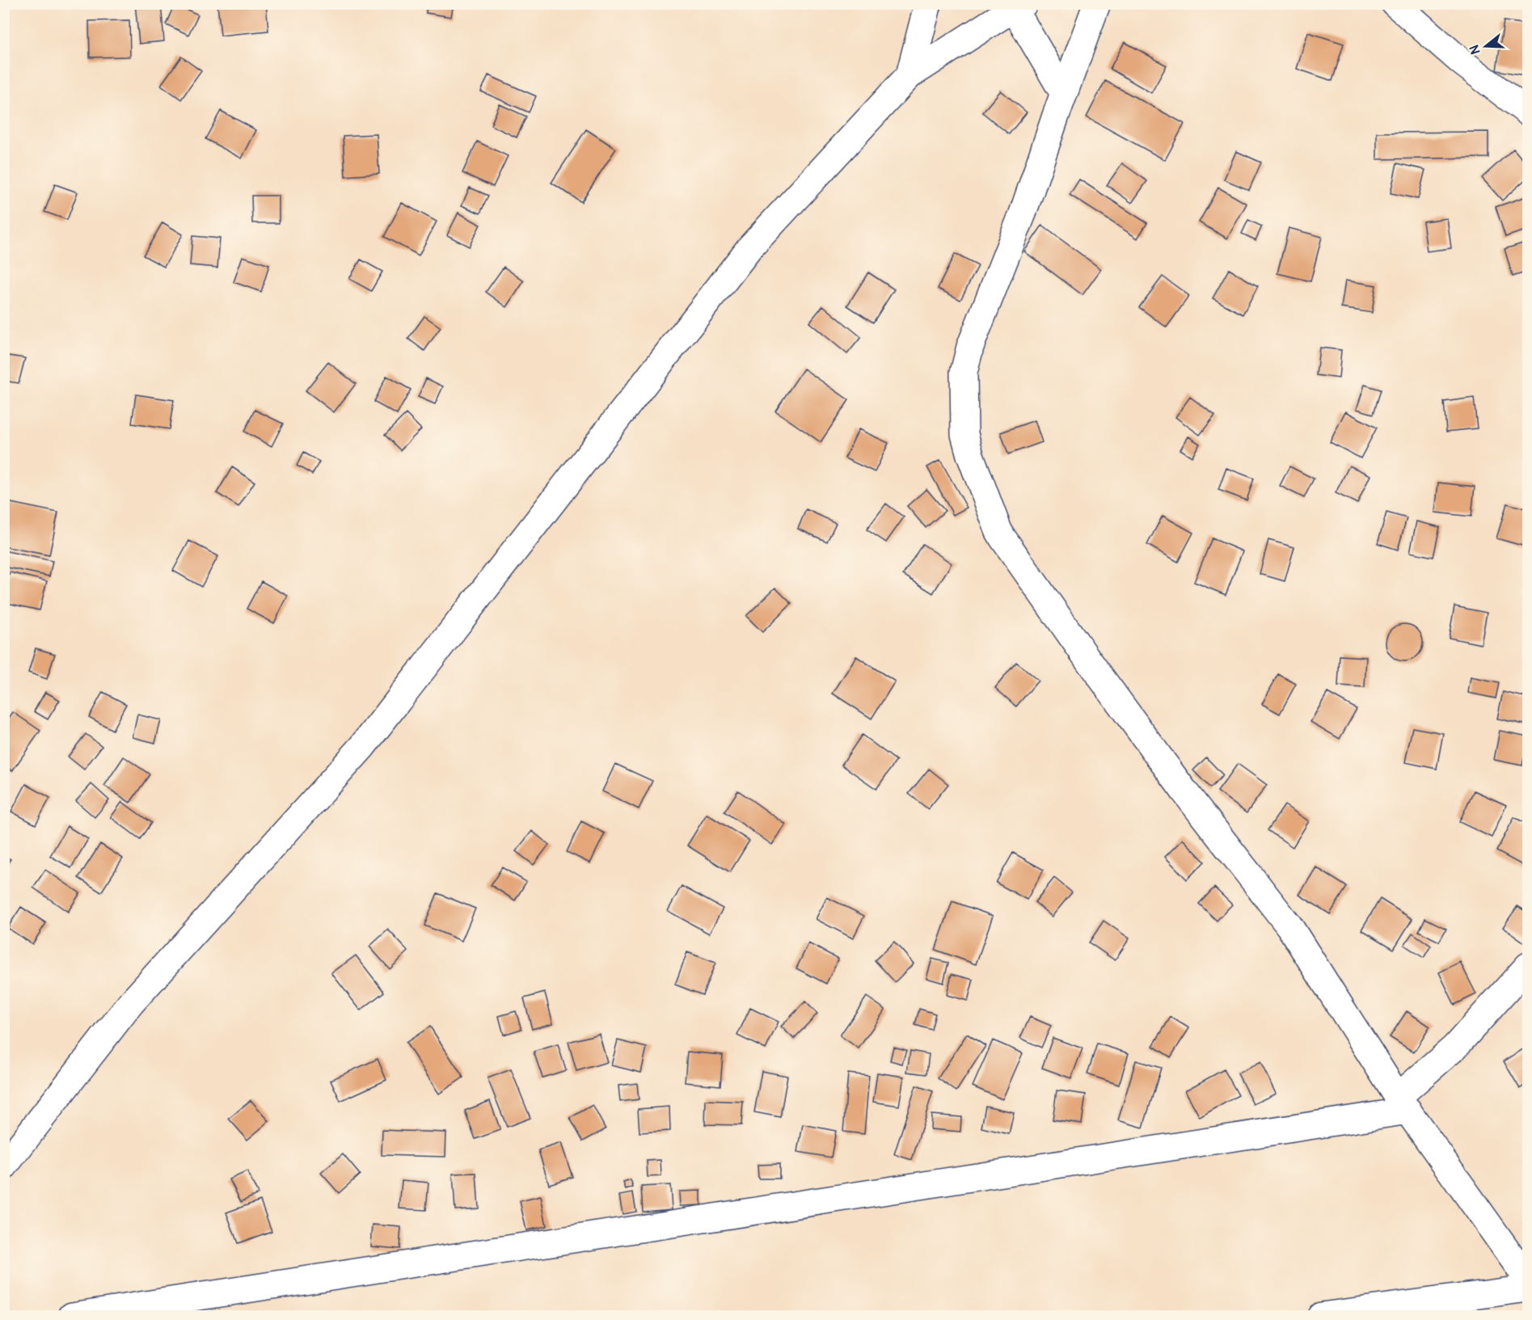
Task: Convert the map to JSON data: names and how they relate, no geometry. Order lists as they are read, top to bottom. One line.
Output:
{"north":"left"}
